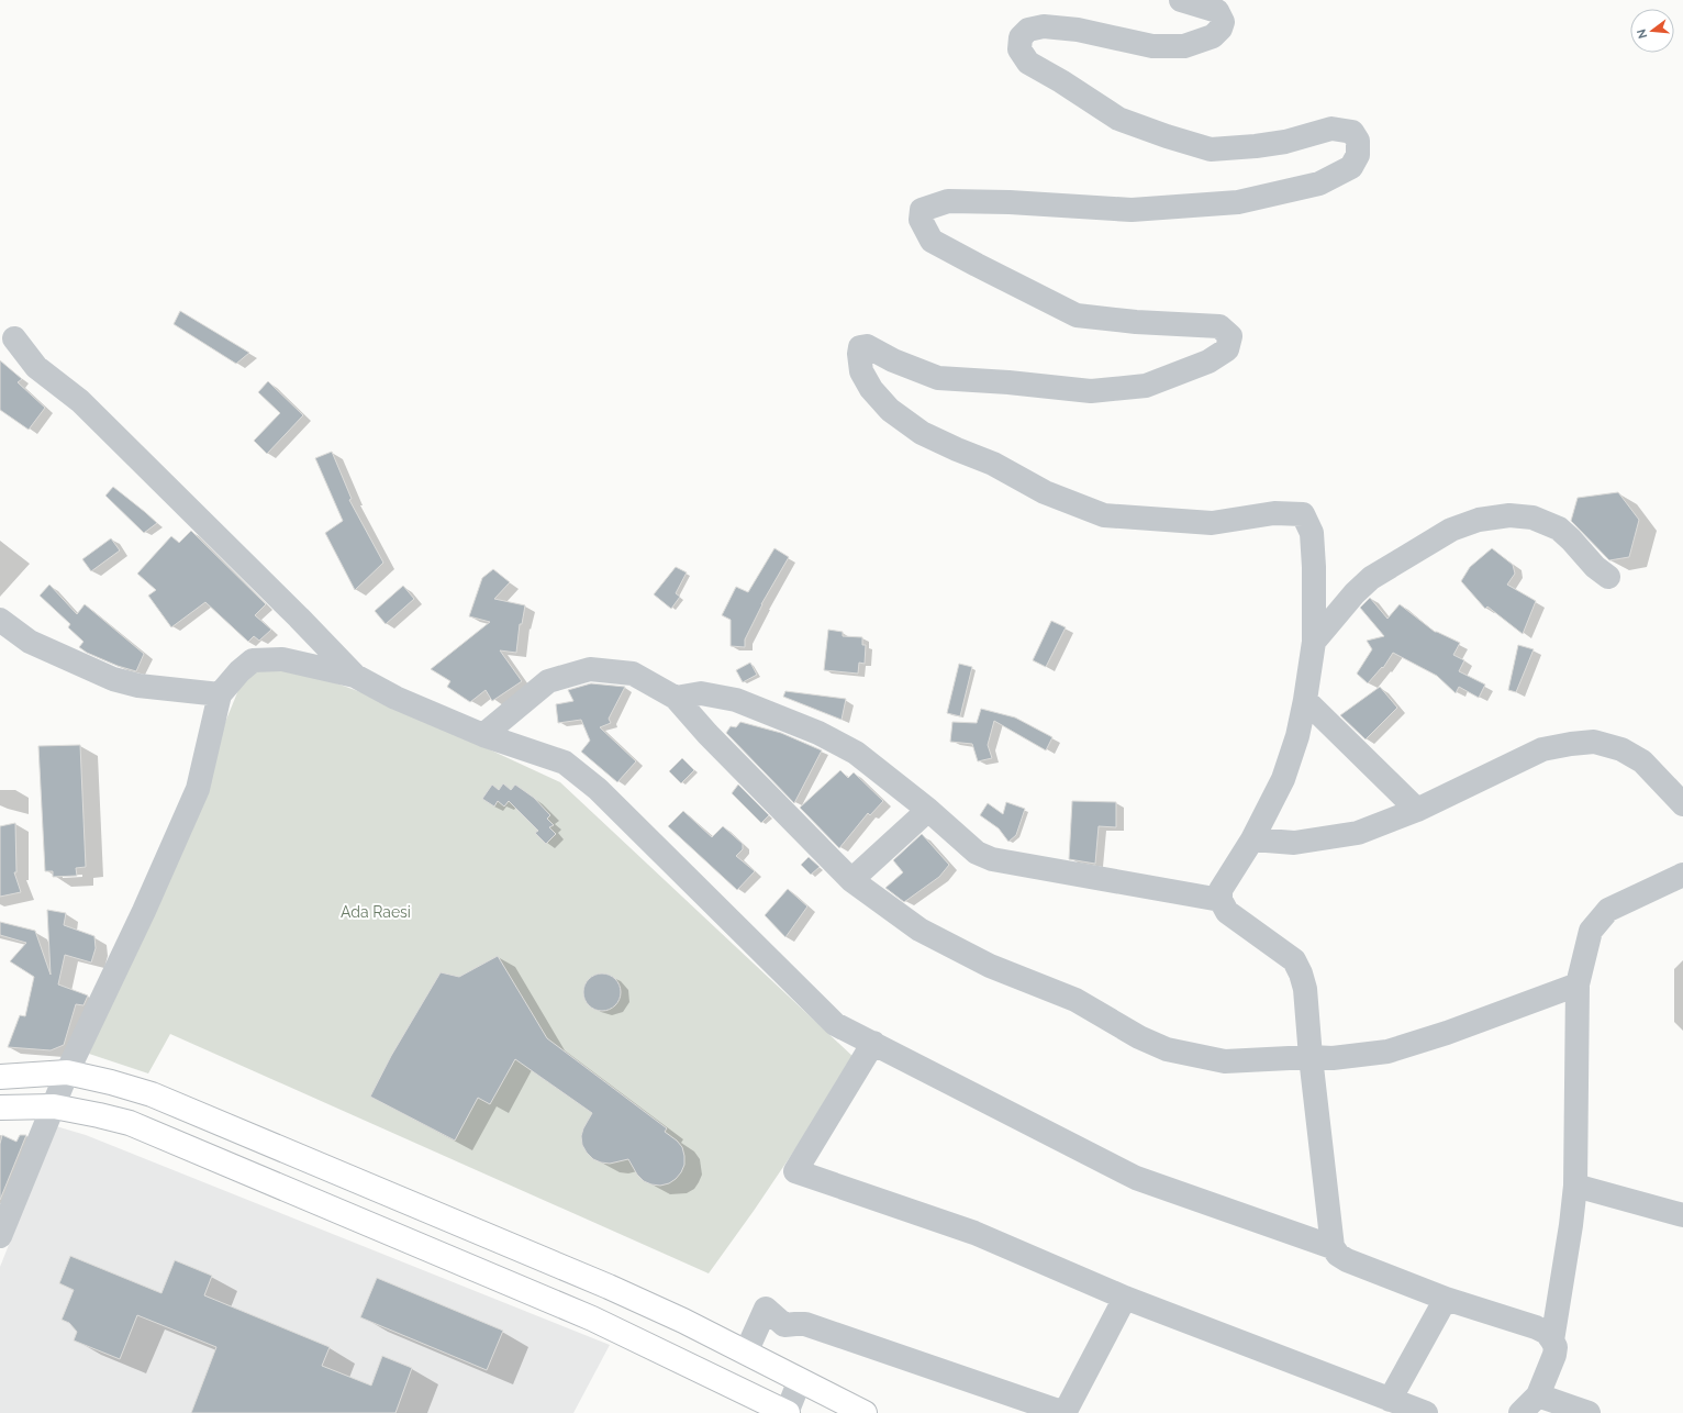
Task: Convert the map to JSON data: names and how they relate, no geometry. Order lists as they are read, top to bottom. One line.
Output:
{"parks":["Ada Raesi"],"north":"left"}
